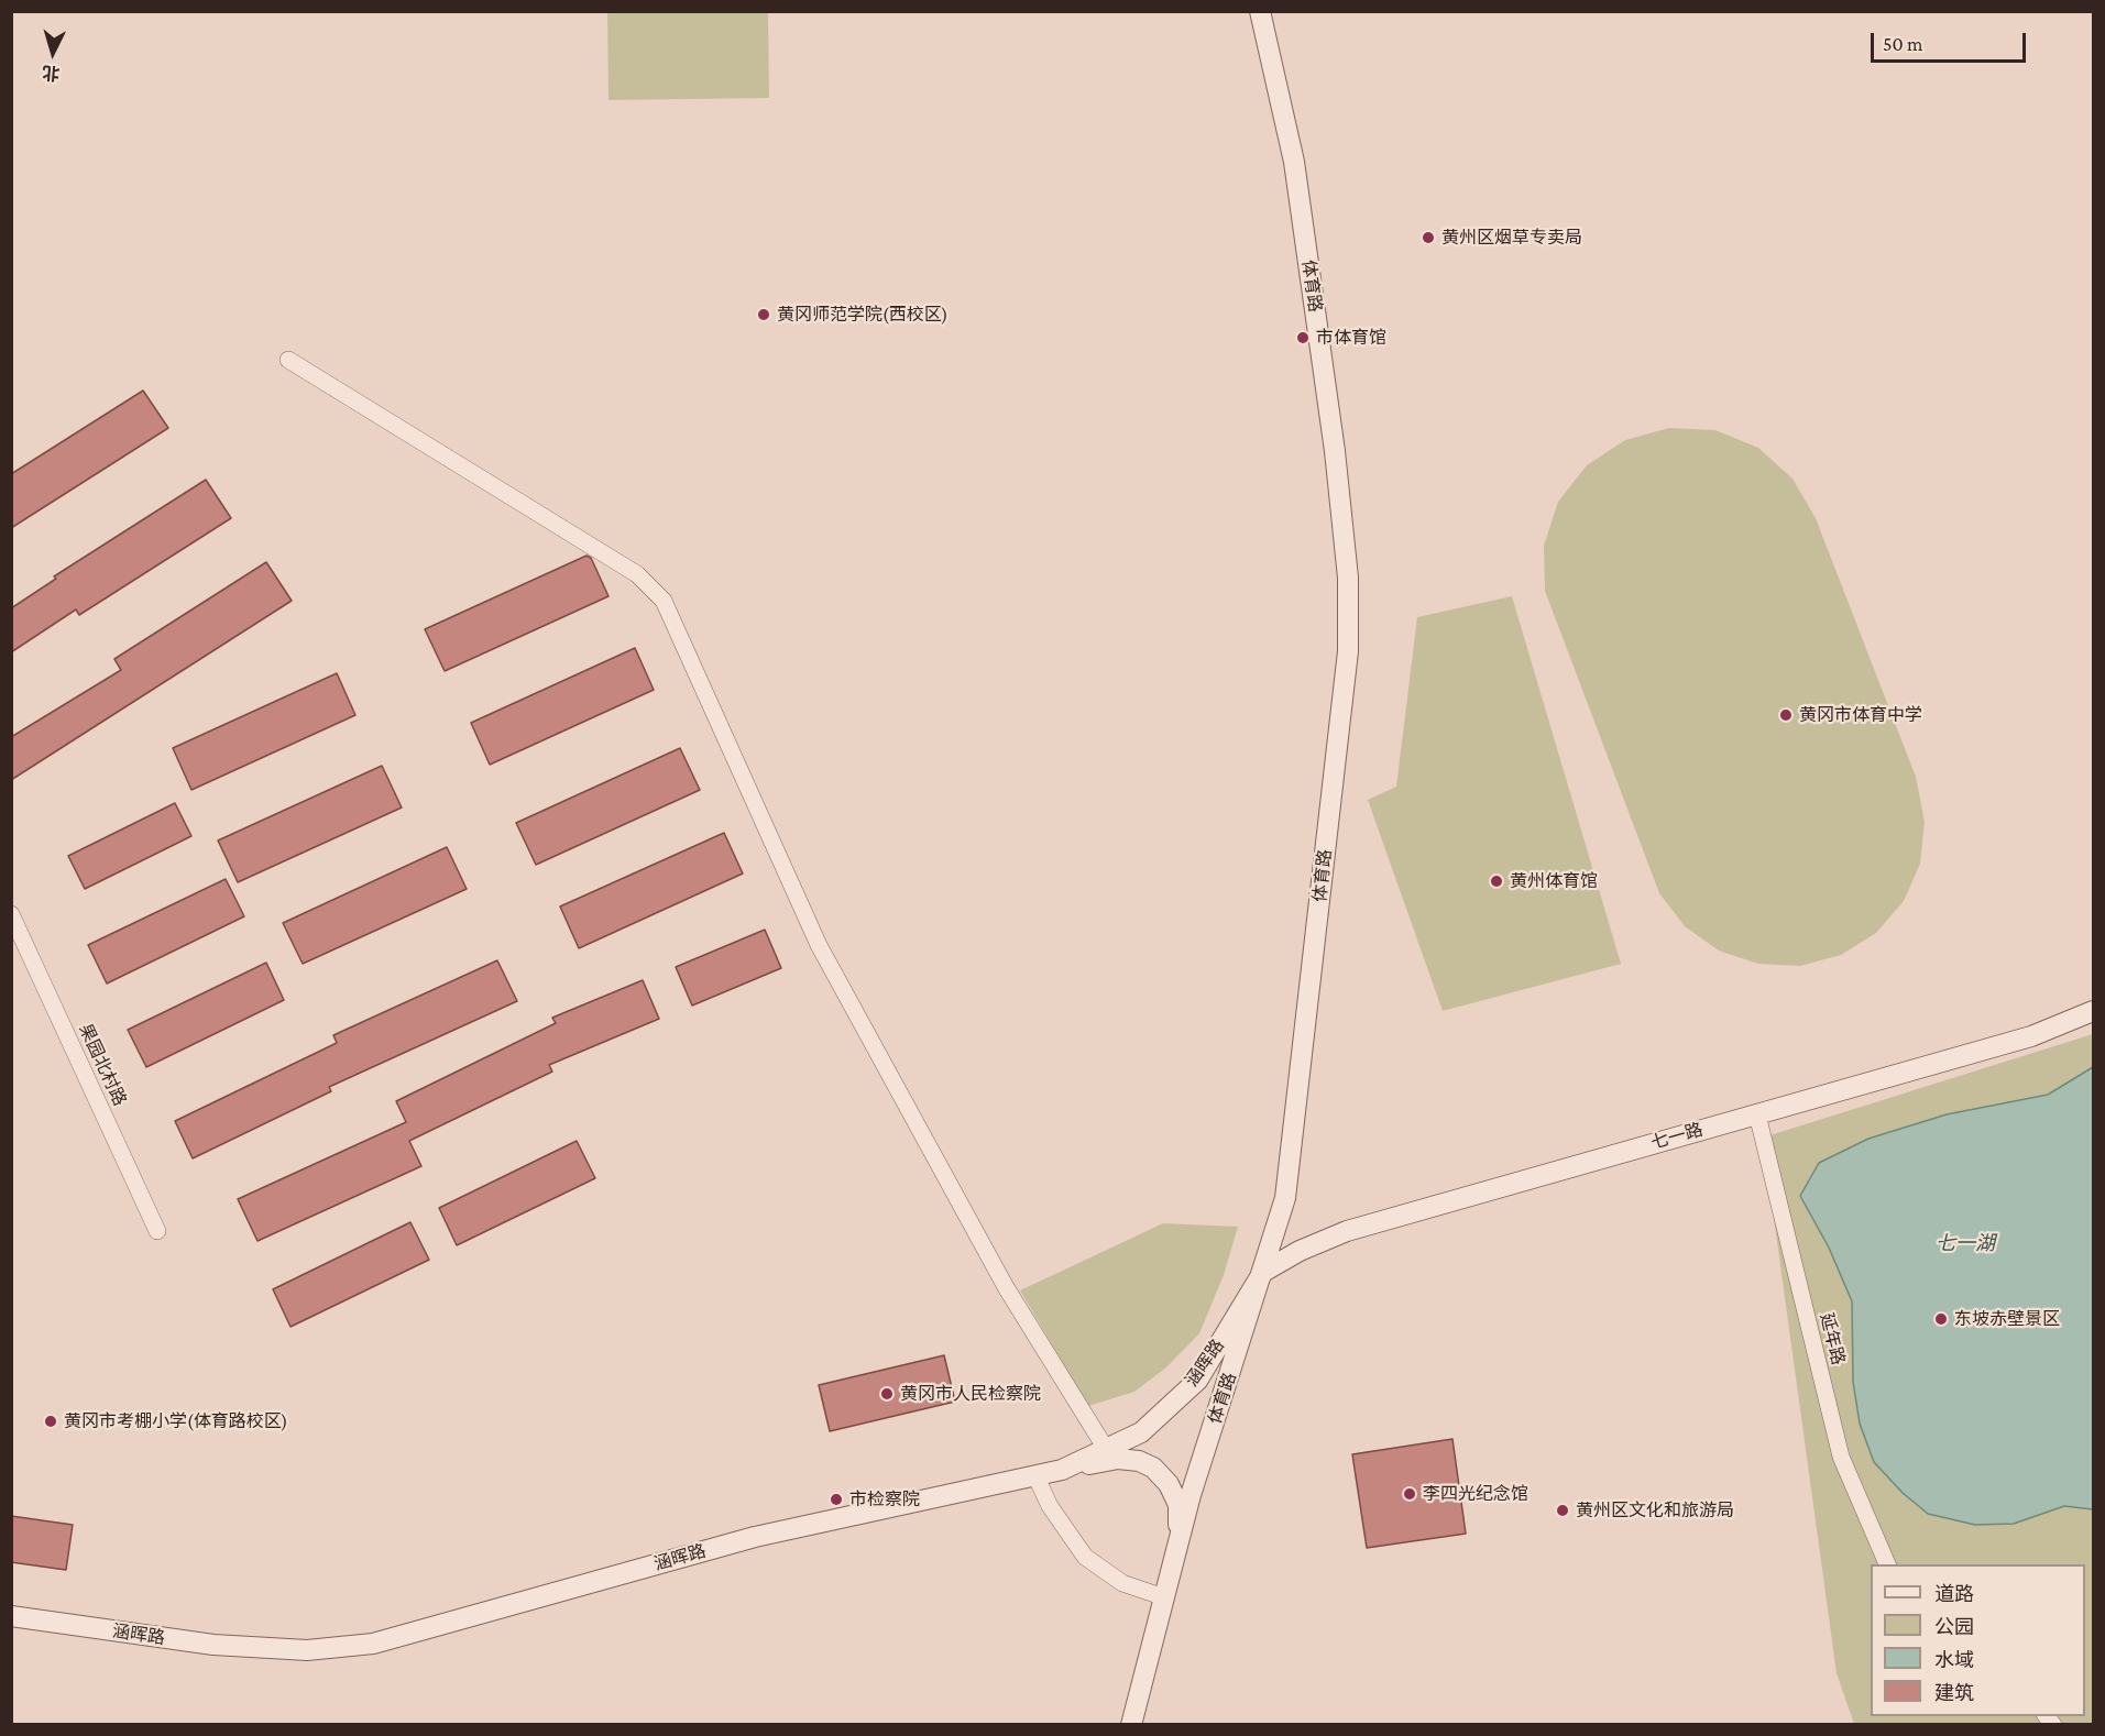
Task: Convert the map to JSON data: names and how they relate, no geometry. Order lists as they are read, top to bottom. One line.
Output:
{"streets":{"street":["体育路","果园北村路","七一路","延年路","涵晖路"]},"crossings":[["体育路","七一路"],["体育路","涵晖路"],["七一路","延年路"],["七一路","涵晖路"]],"water":["七一湖"],"places":["黄州区烟草专卖局","黄冈师范学院(西校区)","市体育馆","黄冈市体育中学","黄州体育馆","东坡赤壁景区","黄冈市人民检察院","黄冈市考棚小学(体育路校区)","李四光纪念馆","市检察院","黄州区文化和旅游局"],"legend":["道路","公园","水域","建筑"],"scale_bar":"50 m","north":"bottom"}
